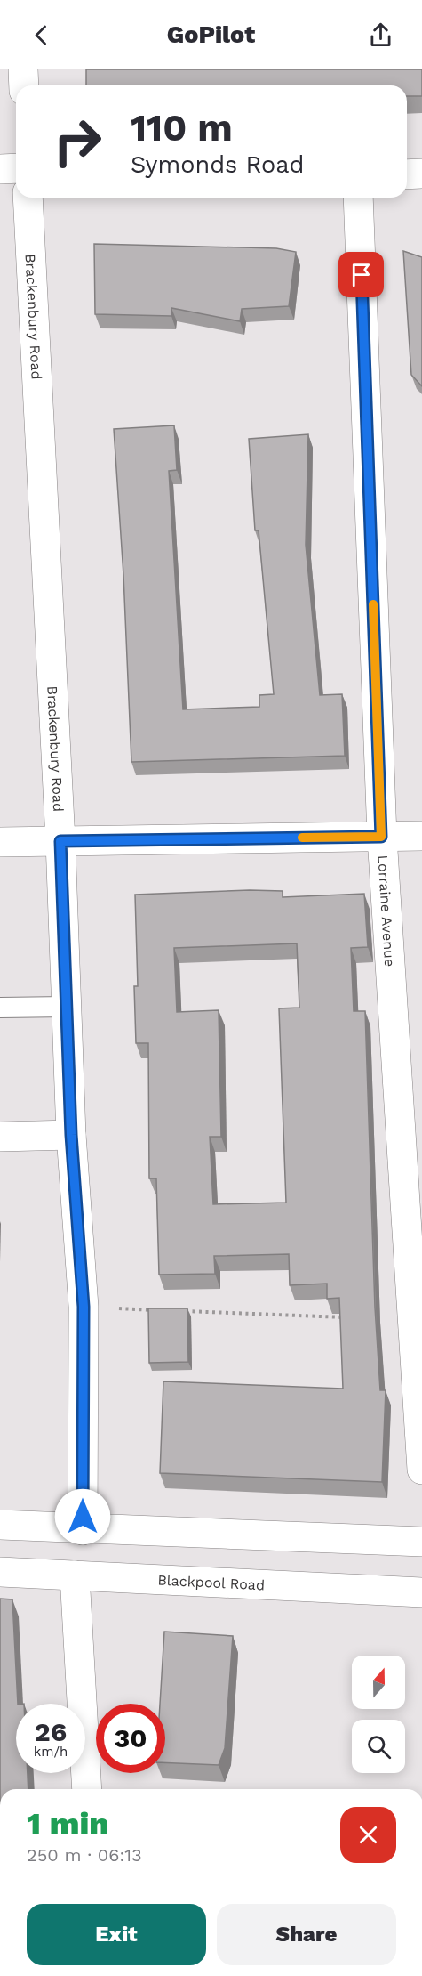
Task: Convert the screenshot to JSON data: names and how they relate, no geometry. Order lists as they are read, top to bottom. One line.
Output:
{"streets":{"main road":["Brackenbury Road","Lorraine Avenue","Blackpool Road"]},"north":"top","page":{"header":"GoPilot","turn":["110 m","Symonds Road"],"speed":"26 km/h","limit":"30","heading":["1 min","250 m · 06:13"],"buttons":["Exit","Share"]}}
